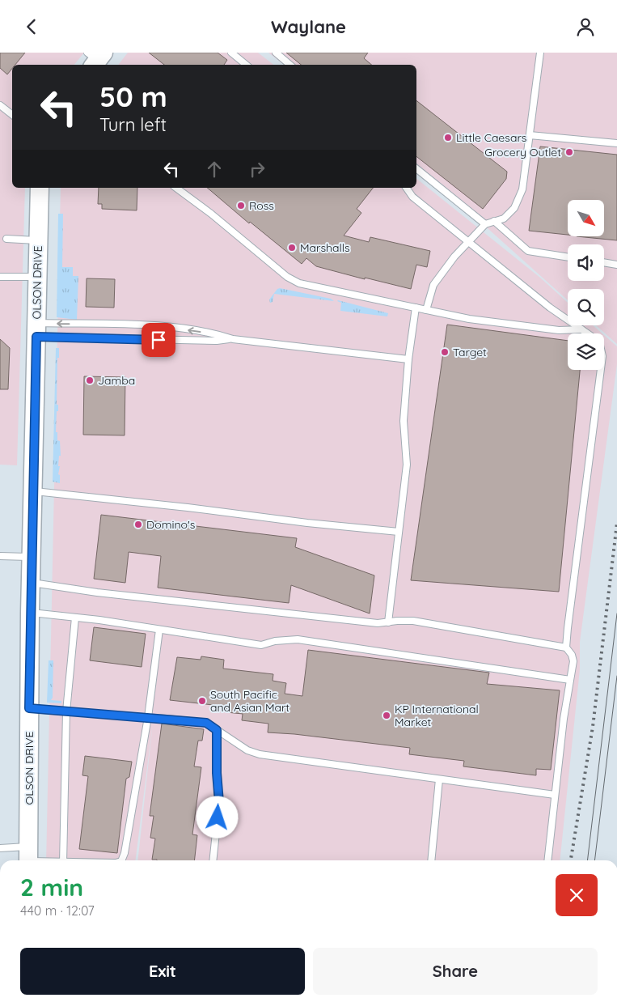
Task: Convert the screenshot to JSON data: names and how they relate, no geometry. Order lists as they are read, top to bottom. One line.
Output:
{"streets":{"street":["OLSON DRIVE"]},"places":["Little Caesars","Grocery Outlet","Ross","Marshalls","Target","Jamba","Domino's","South Pacific and Asian Mart","KP International Market"],"north":"bottom right","page":{"header":"Waylane","turn":["50 m","Turn left"],"heading":["2 min","440 m · 12:07"],"buttons":["Exit","Share"]}}
